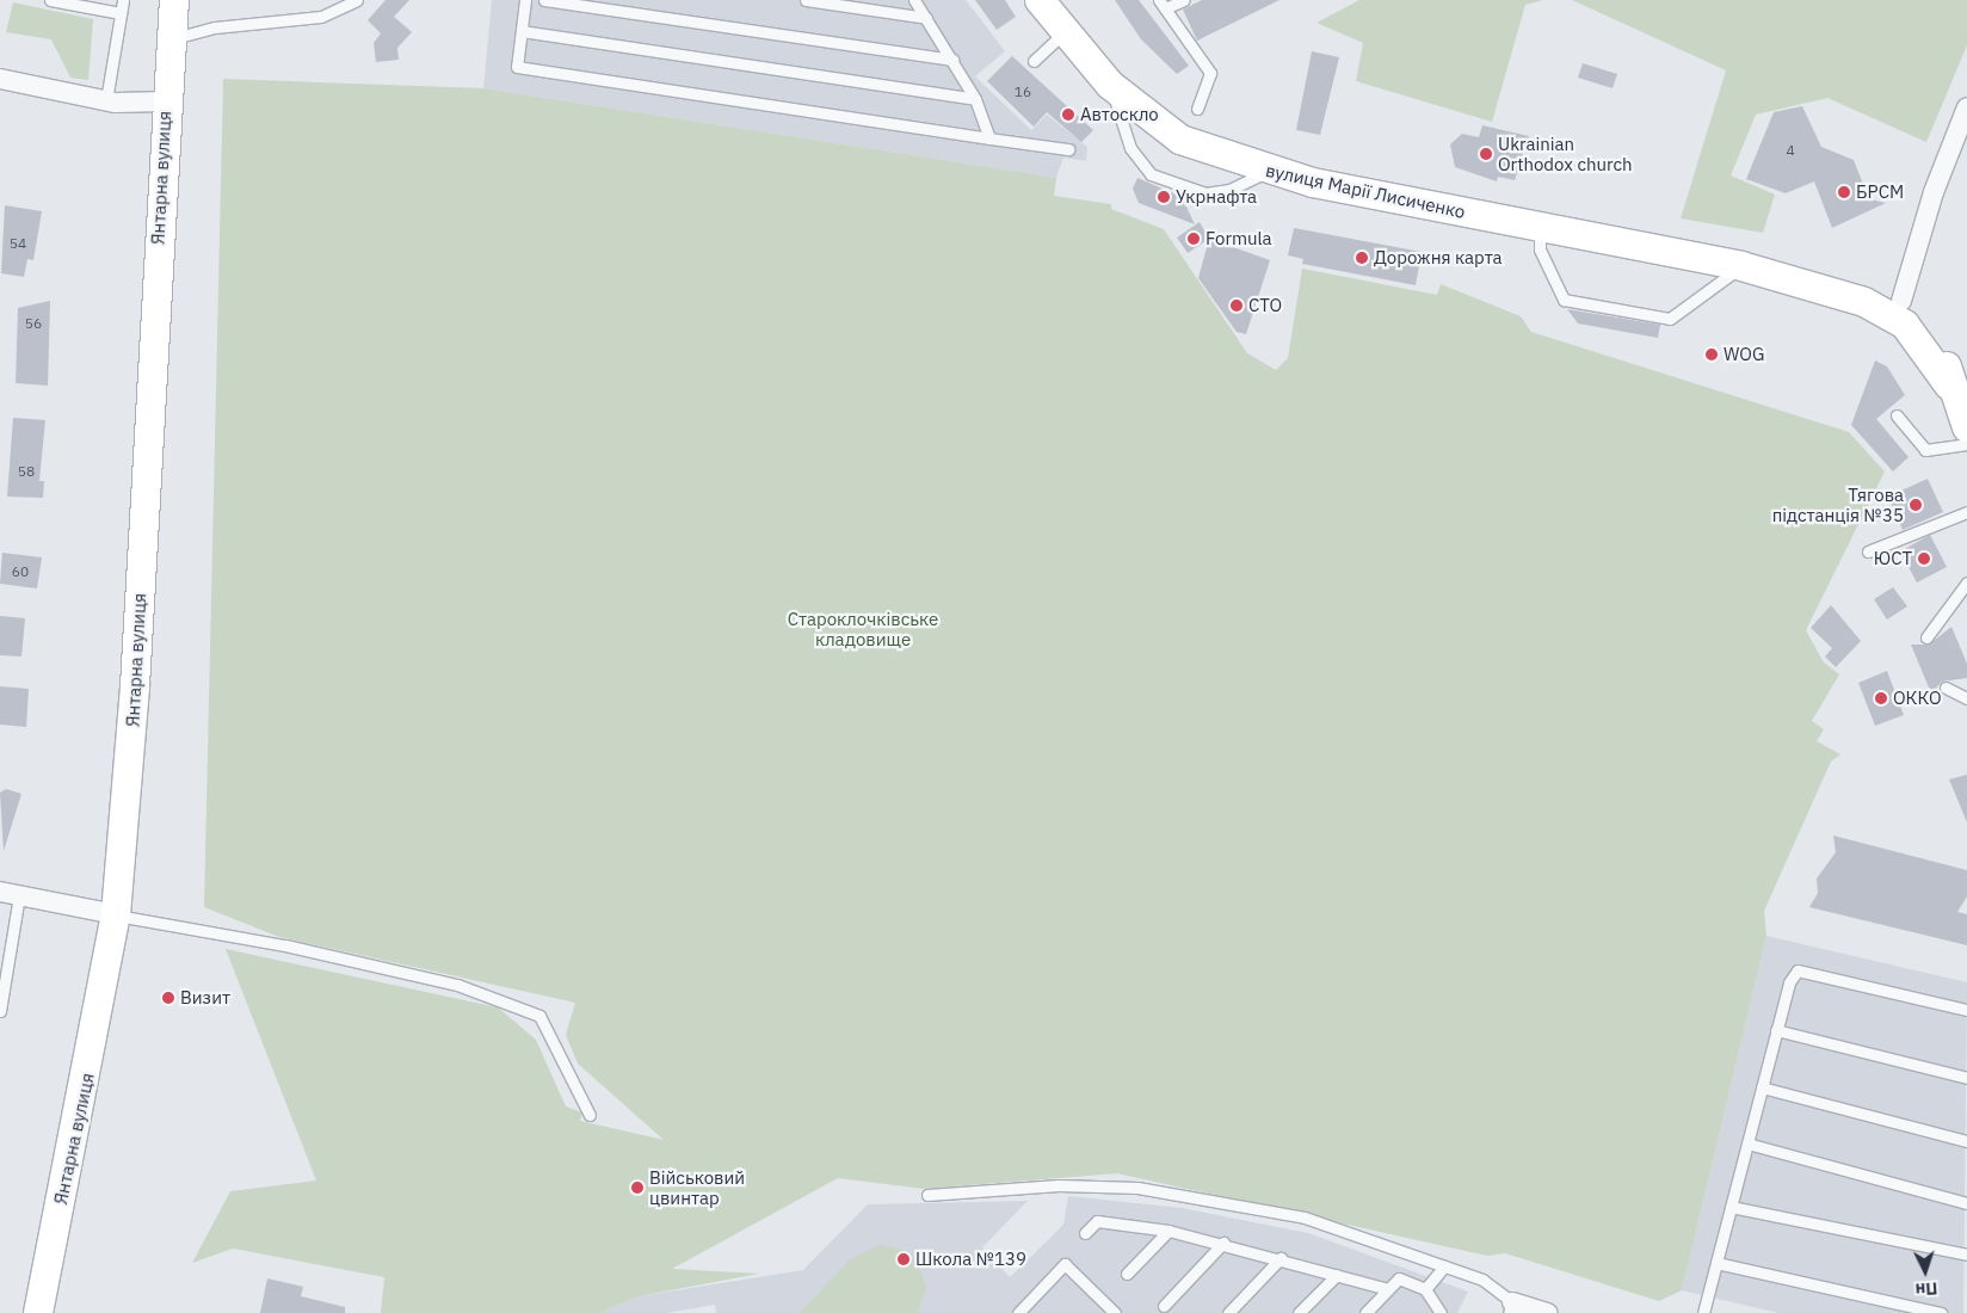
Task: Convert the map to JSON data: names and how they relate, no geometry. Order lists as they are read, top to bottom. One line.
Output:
{"streets":{"main road":["Янтарна вулиця","вулиця Марії Лисиченко"]},"parks":["Староклочківське кладовище"],"places":["Автоскло","Ukrainian Orthodox church","БРСМ","Укрнафта","Formula","Дорожня карта","СТО","WOG","Тягова пiдстанцiя №35","ЮСТ","ОККО","Визит","Військовий цвинтар","Школа №139"],"house_numbers":["16","4","54","56","58","60"],"north":"bottom"}
